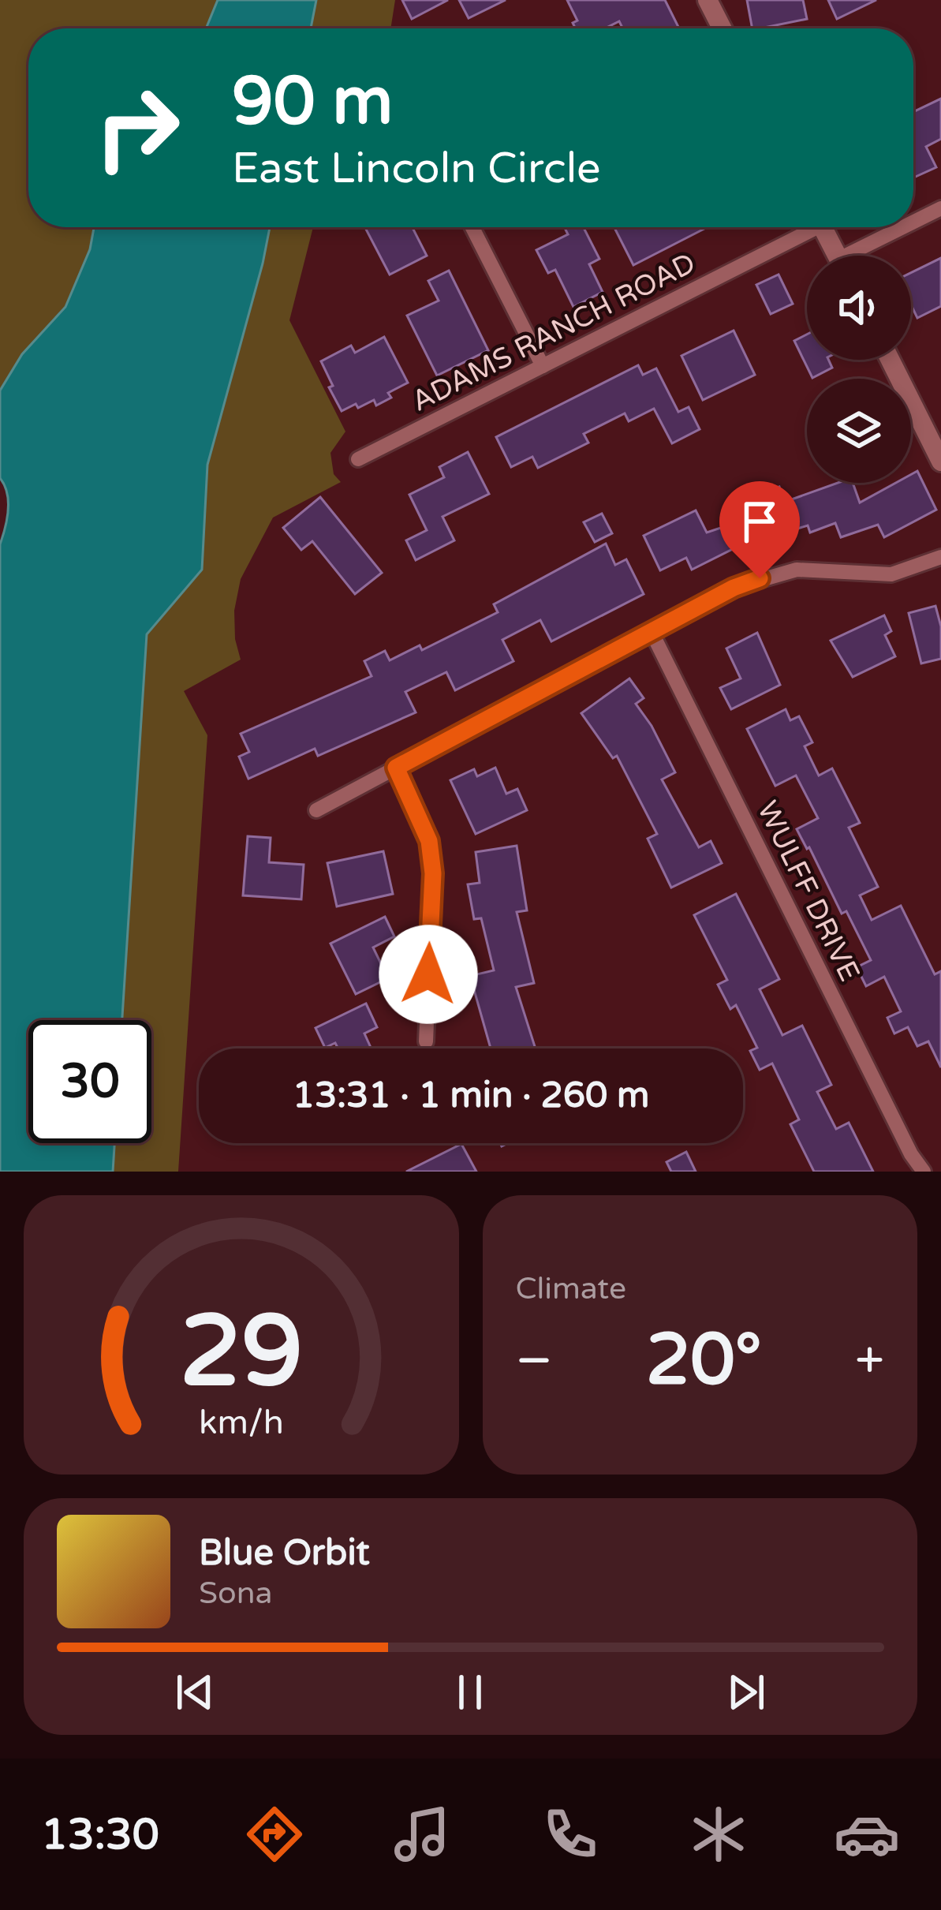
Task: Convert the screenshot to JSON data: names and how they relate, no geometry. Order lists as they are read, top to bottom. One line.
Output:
{"streets":{"street":["ADAMS RANCH ROAD","WULFF DRIVE"]},"page":{"turn":["90 m","East Lincoln Circle"],"limit":"30","trip":"13:31 · 1 min · 260 m","tile":"Climate","heat":["−","20°","+"],"song":["Blue Orbit","Sona"],"tabs":"13:30","gauge":["29","km/h"]}}
